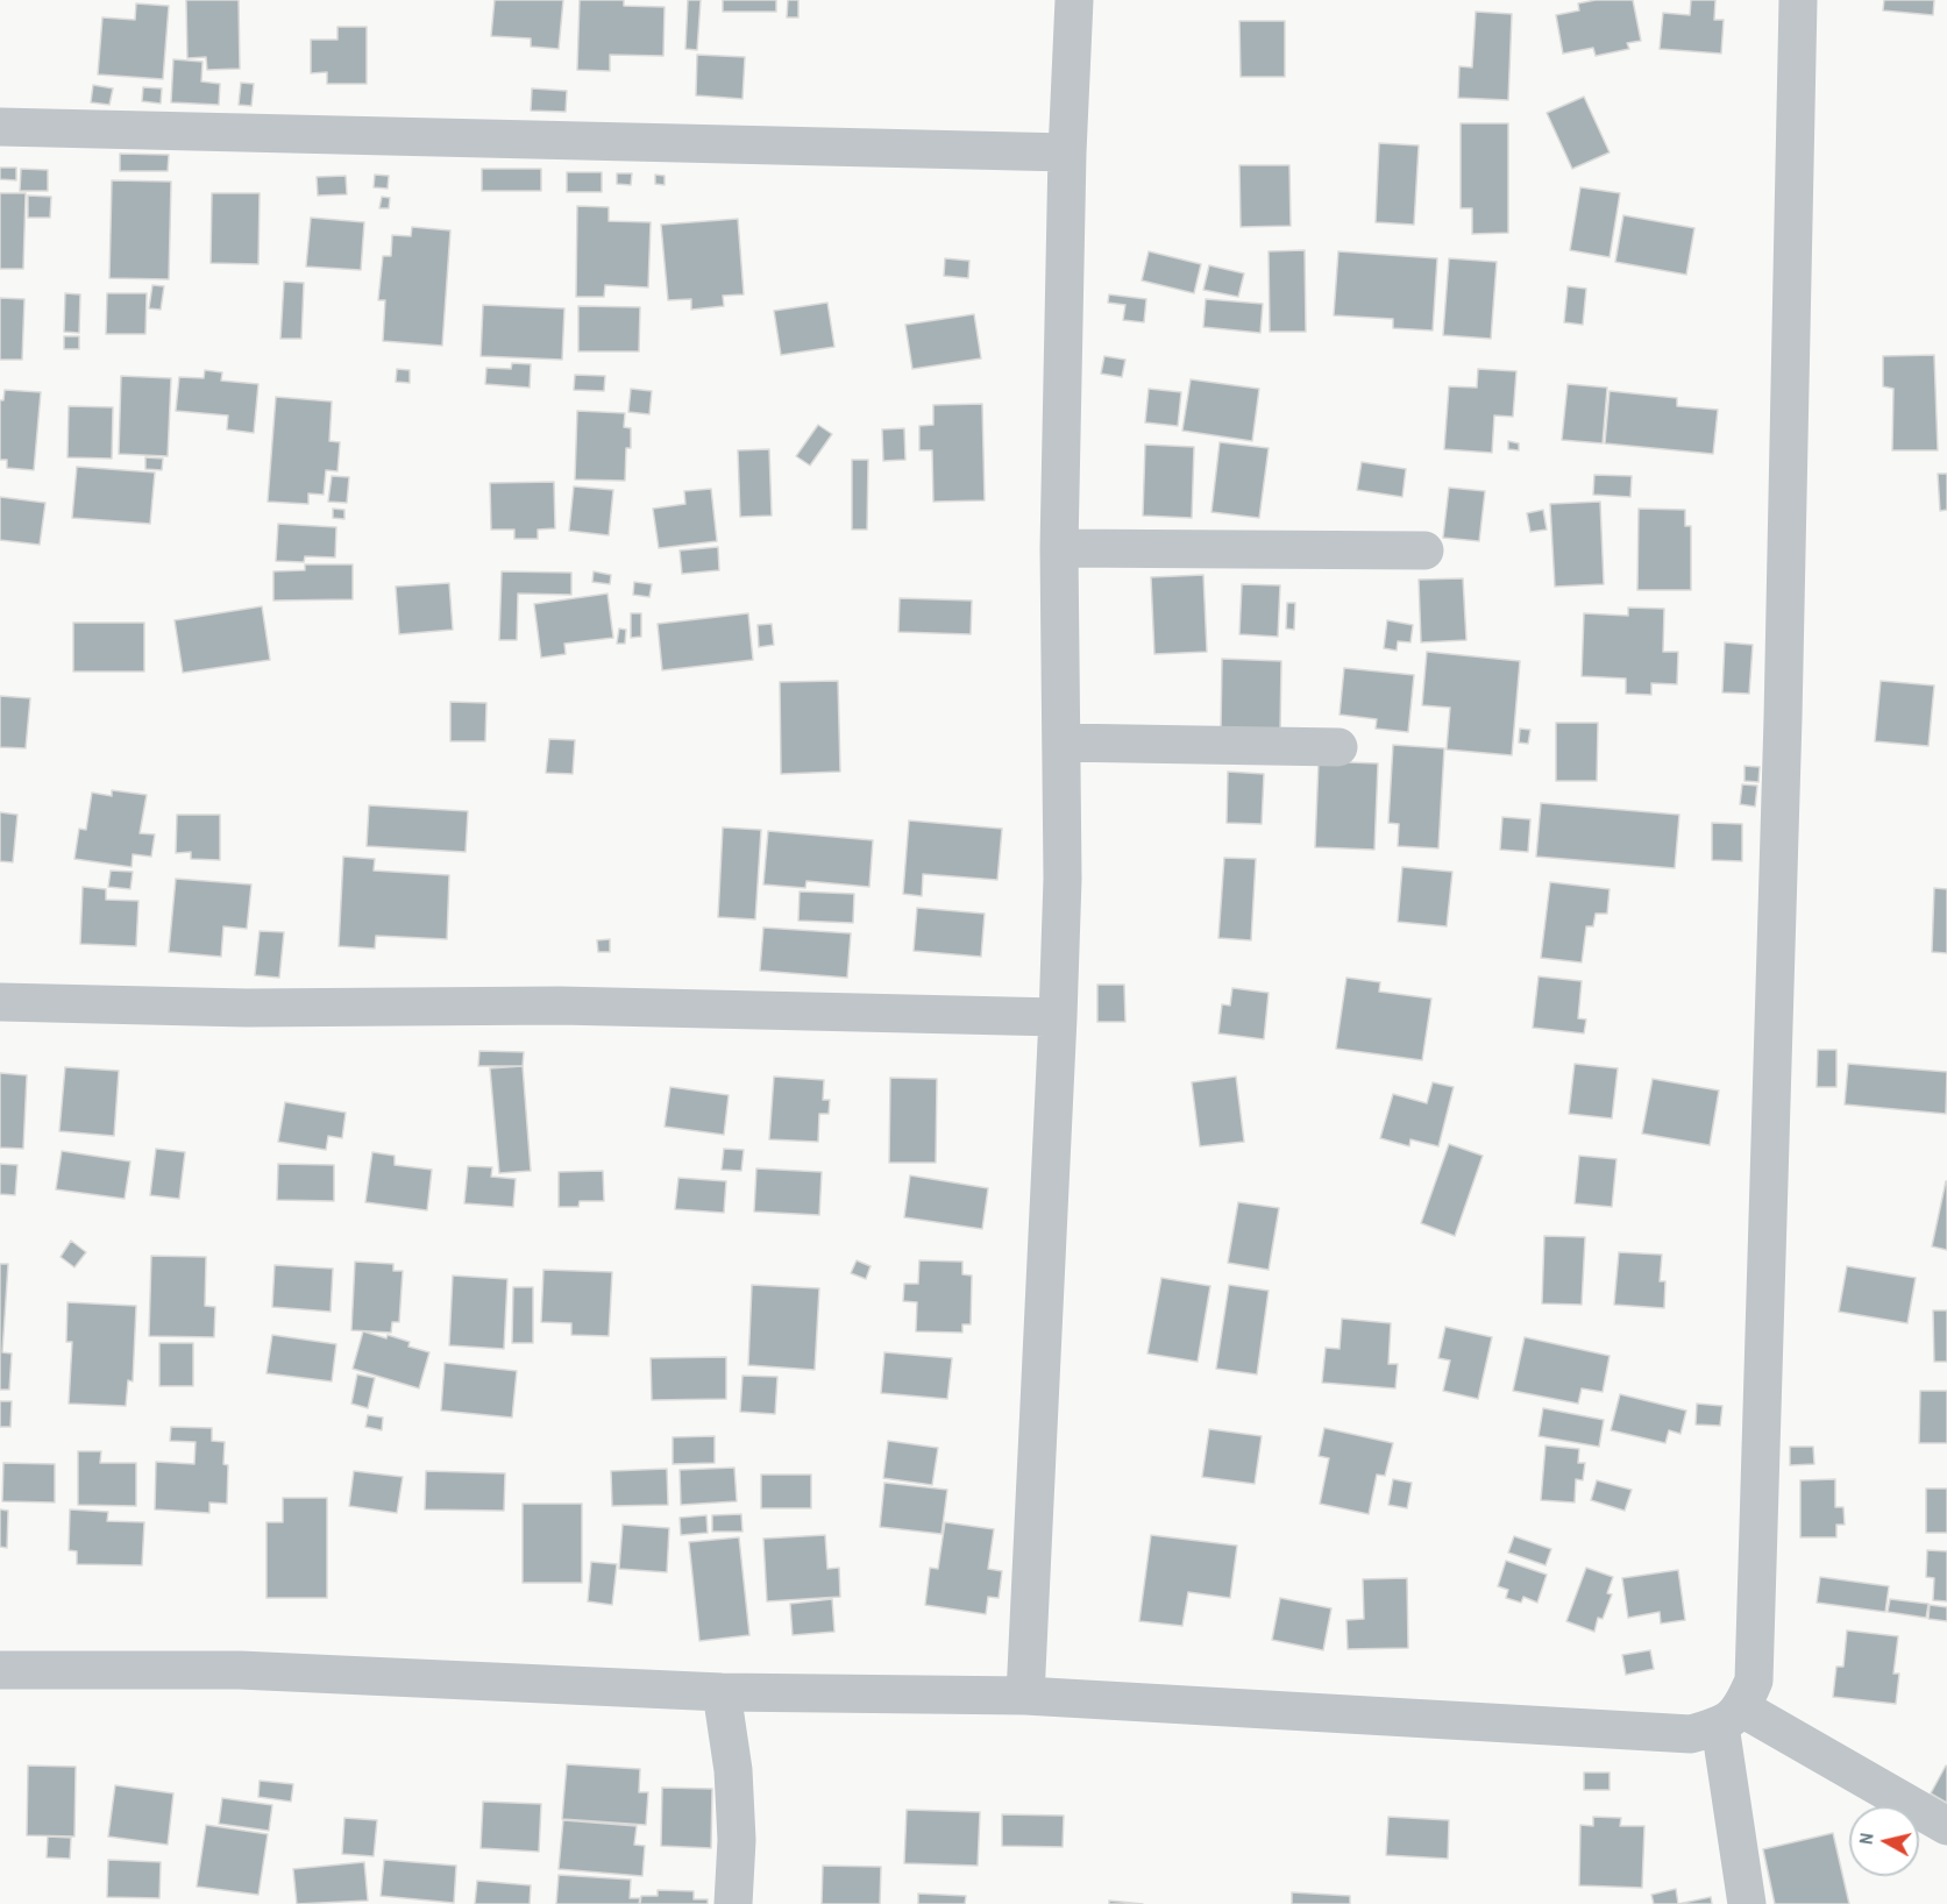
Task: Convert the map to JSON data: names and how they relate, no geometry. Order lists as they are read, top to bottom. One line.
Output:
{"north":"left"}
